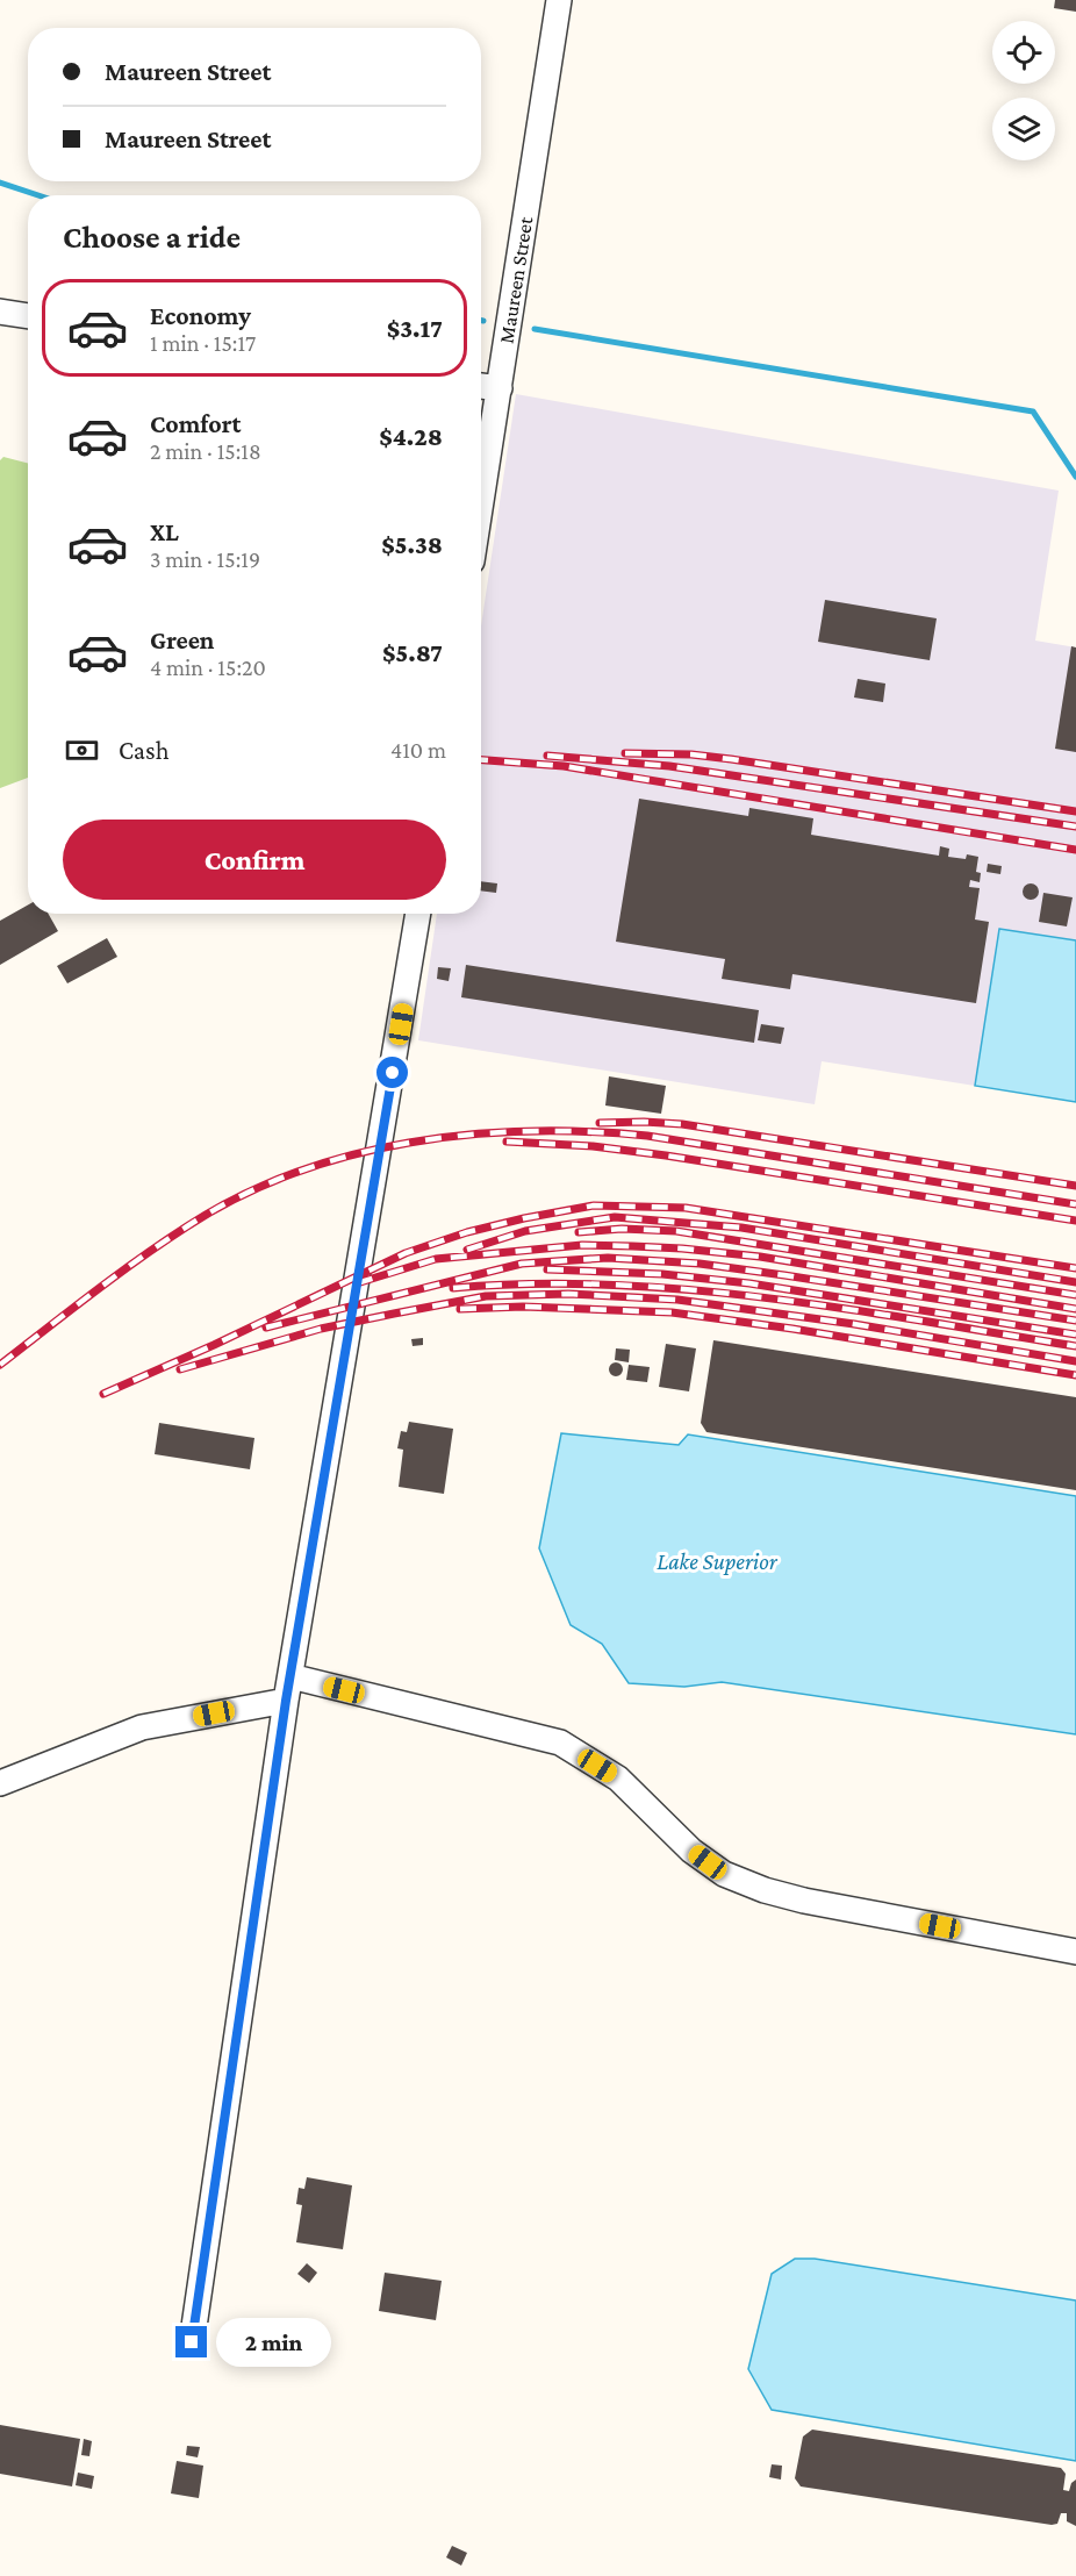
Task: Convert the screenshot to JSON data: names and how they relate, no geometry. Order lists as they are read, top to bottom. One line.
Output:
{"streets":{"street":["Maureen Street"]},"water":["Lake Superior"],"page":{"banner":["Maureen Street","Maureen Street"],"heading":"Choose a ride","list":[{"name":"Economy","note":"1 min · 15:17","value":"$3.17"},{"name":"Comfort","note":"2 min · 15:18","value":"$4.28"},{"name":"XL","note":"3 min · 15:19","value":"$5.38"},{"name":"Green","note":"4 min · 15:20","value":"$5.87"}],"pay":["Cash","410 m"],"buttons":"Confirm","bubble":"2 min"}}
